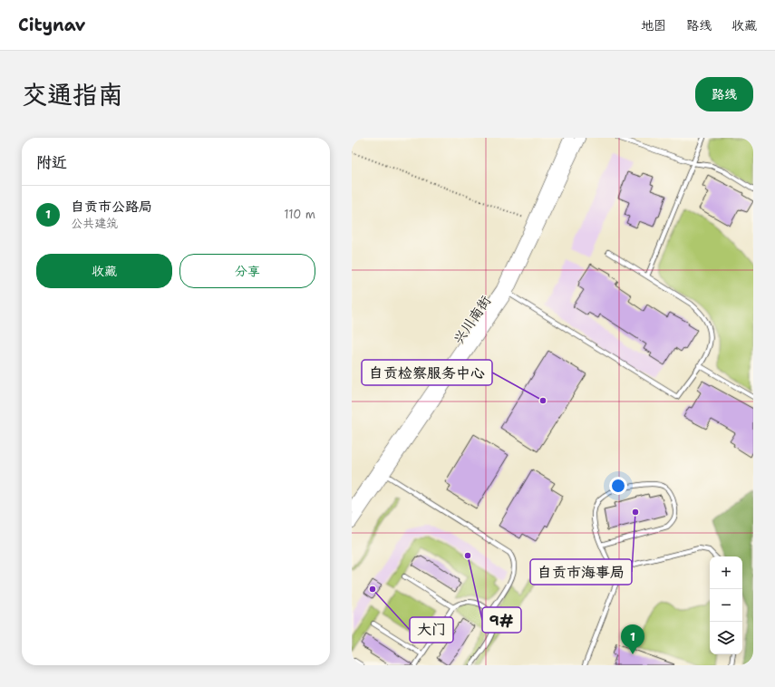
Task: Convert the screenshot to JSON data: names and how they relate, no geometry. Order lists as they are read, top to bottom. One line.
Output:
{"streets":{"street":["兴川南街"]},"places":["自贡检察服务中心","自贡市海事局","9#","大门"],"page":{"header":"Citynav","nav":["地图","路线","收藏"],"title":"交通指南","buttons":["路线",["收藏","分享"]],"heading":"附近","list":[{"mark":"1","name":"自贡市公路局","note":"公共建筑","value":"110 m"}],"map_buttons":["+","−"],"pins":"1"}}
